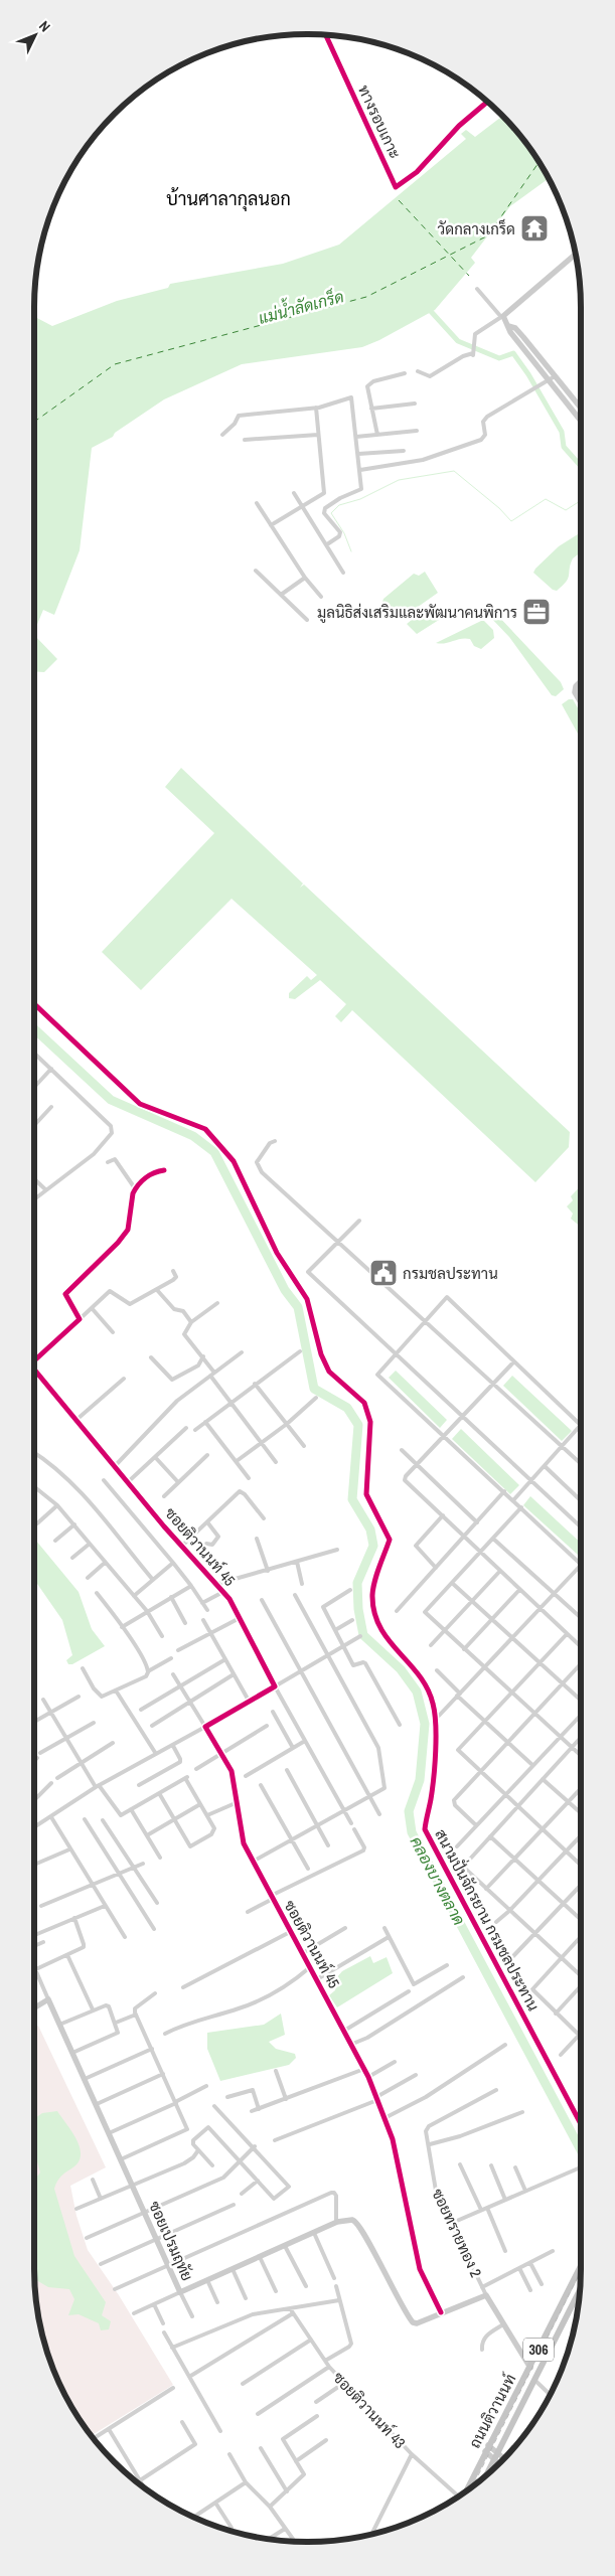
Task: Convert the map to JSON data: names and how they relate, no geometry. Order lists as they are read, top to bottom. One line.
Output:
{"streets":{"main road":["306","ถนนติวานนท์"],"street":["ซอยติวานนท์ 45","ซอยทรายทอง 2","ซอยเปรมฤทัย","ซอยติวานนท์ 43"],"cycle path":["ทางรอบเกาะ","สนามปั่นจักรยาน กรมชลประทาน"]},"crossings":[["ซอยติวานนท์ 45","ซอยเปรมฤทัย"]],"districts":["บ้านศาลากุลนอก"],"water":["แม่น้ำลัดเกร็ด","คลองบางตลาด"],"places":{"temple":["วัดกลางเกร็ด"],"office":["มูลนิธิส่งเสริมและพัฒนาคนพิการ"],"public building":["กรมชลประทาน"]},"north":"top right"}
